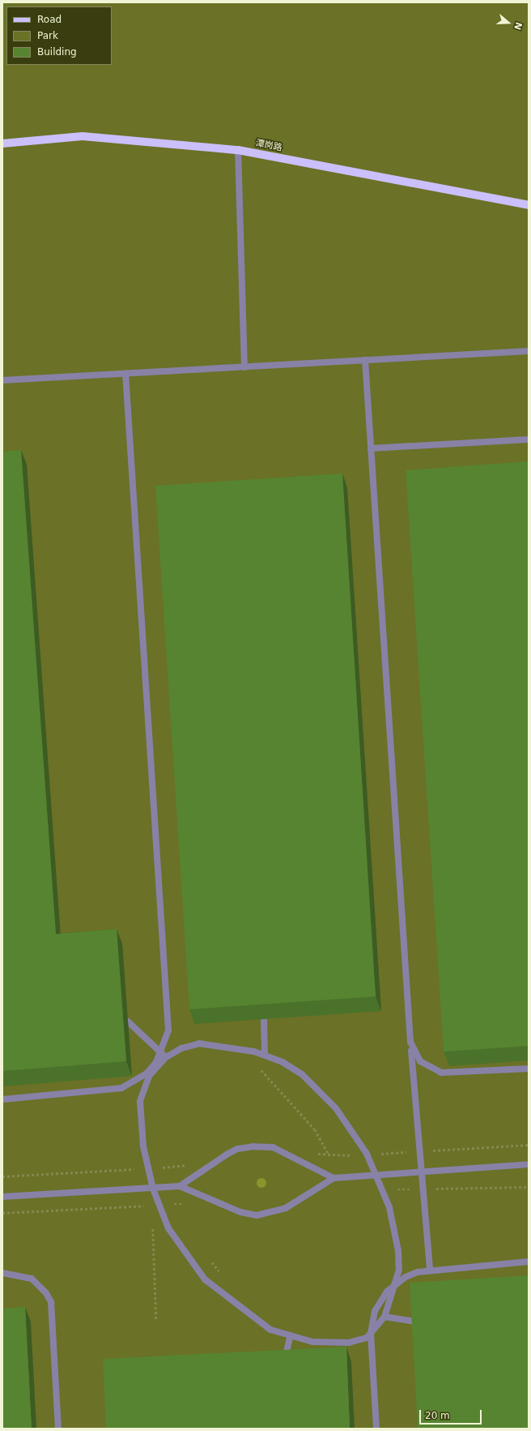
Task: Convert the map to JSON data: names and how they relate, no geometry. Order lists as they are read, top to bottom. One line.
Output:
{"streets":{"main road":["潭岗路"]},"legend":["Road","Park","Building"],"scale_bar":"20 m","north":"right"}
